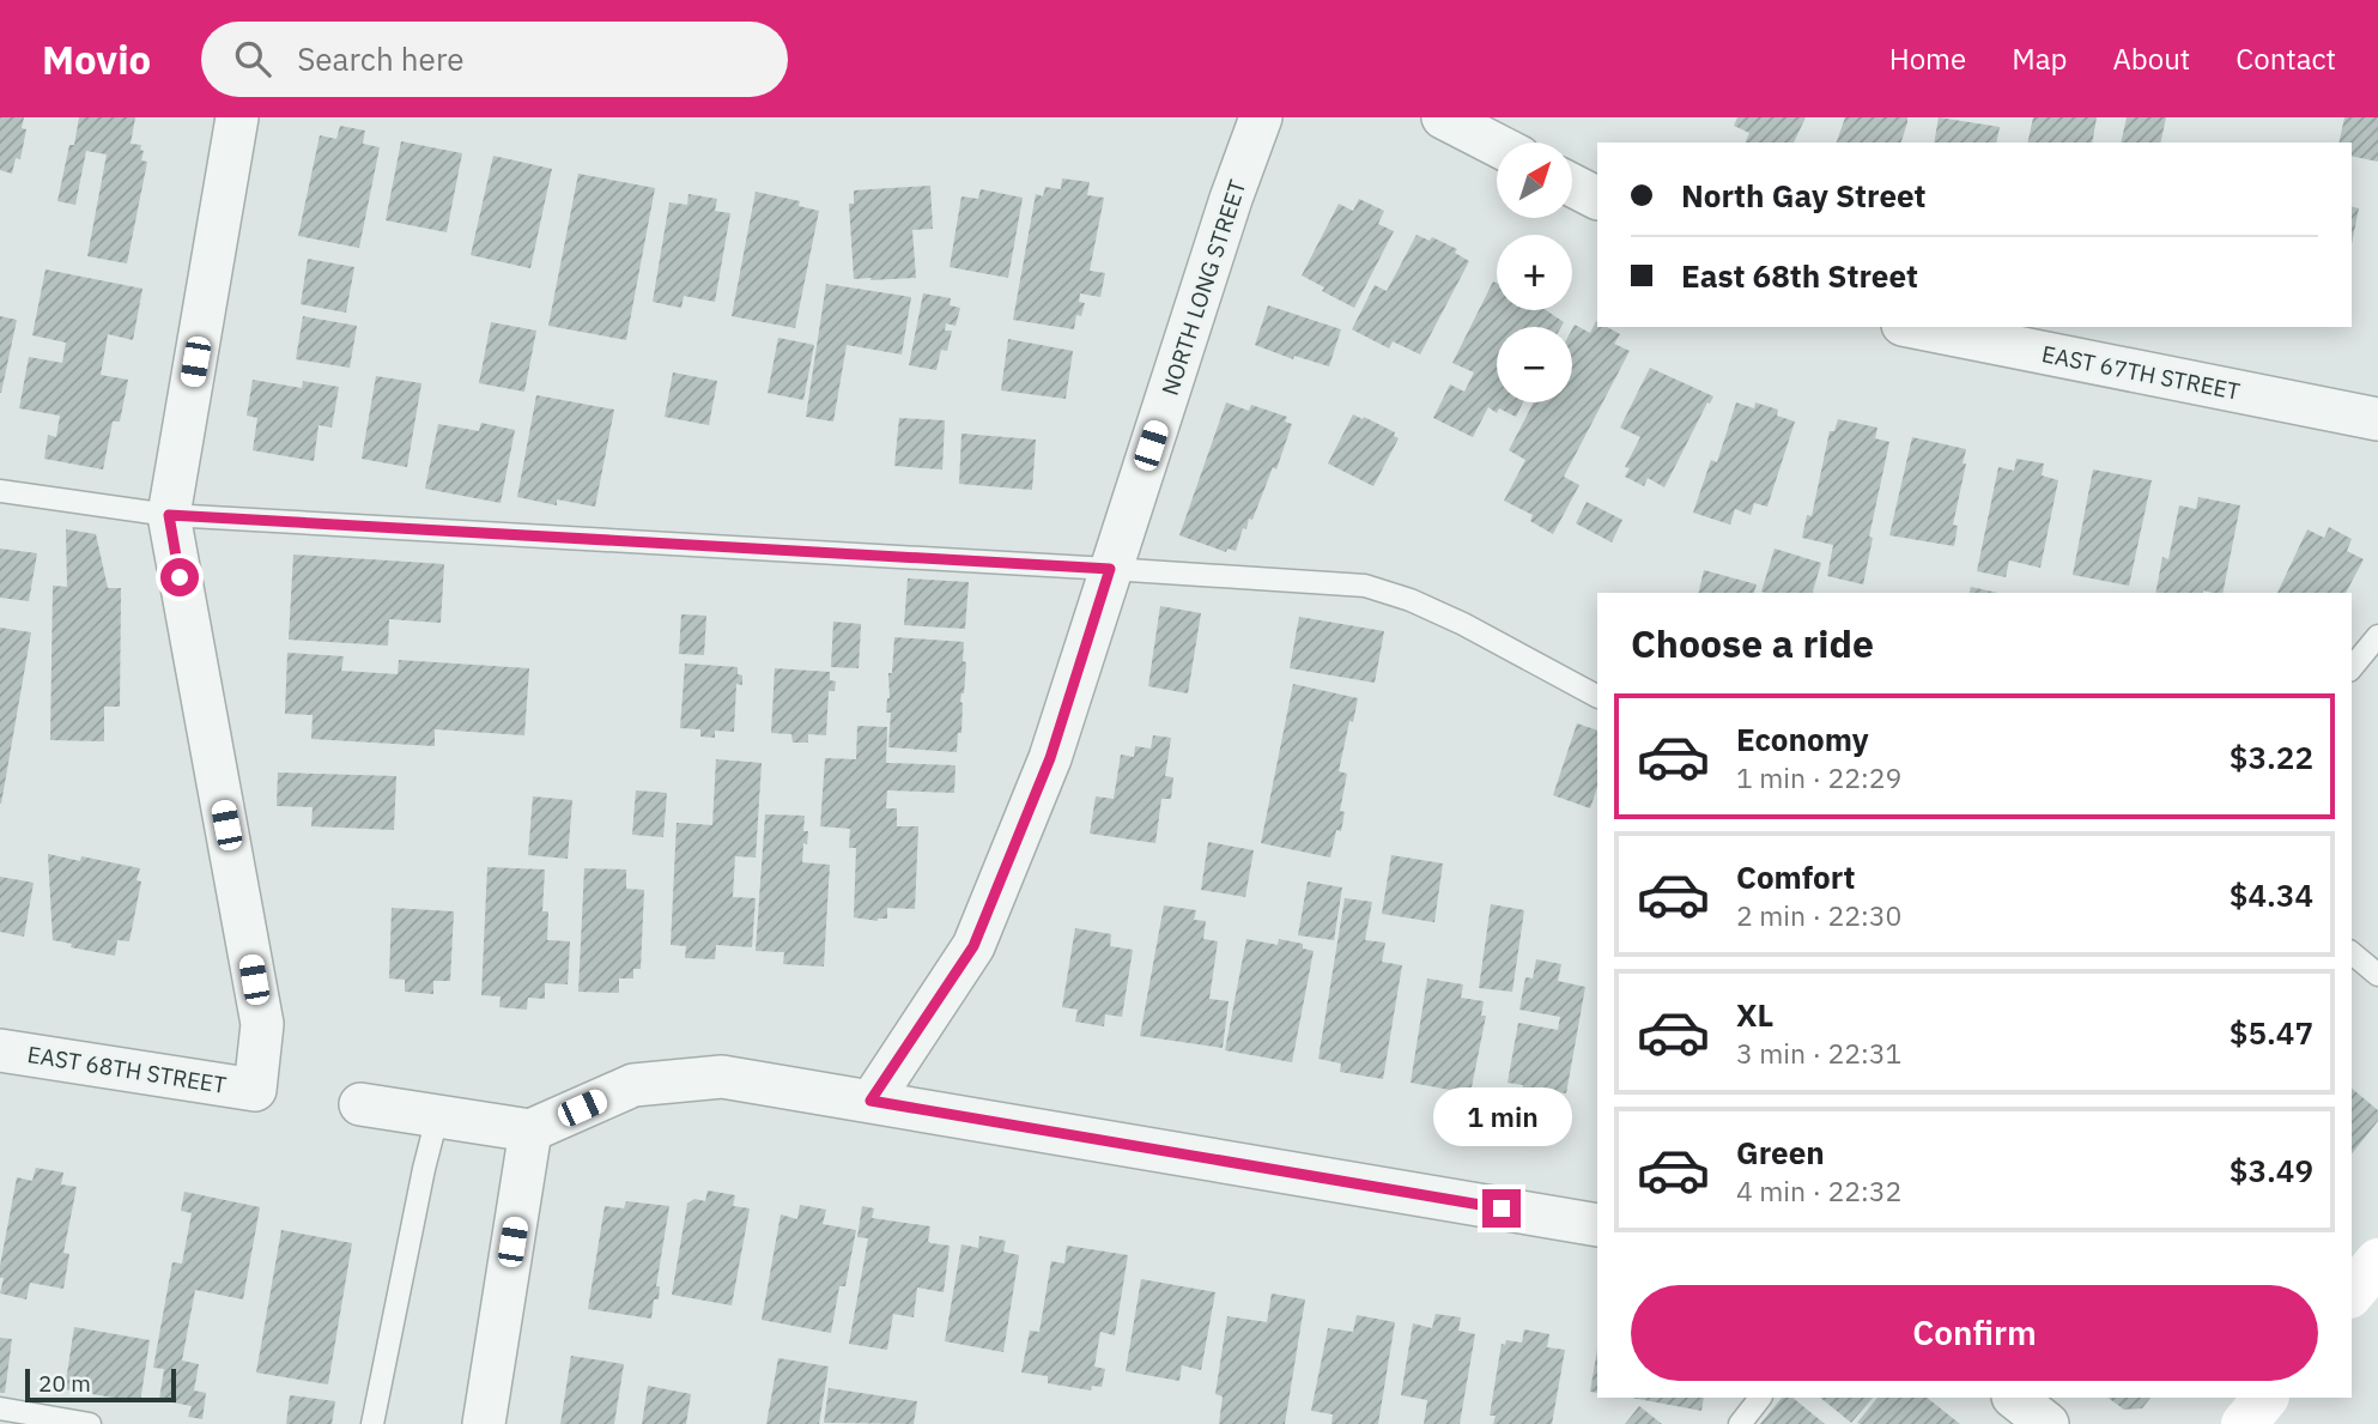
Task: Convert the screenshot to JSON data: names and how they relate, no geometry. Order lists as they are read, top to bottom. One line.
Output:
{"streets":{"street":["NORTH LONG STREET","EAST 67TH STREET","EAST 68TH STREET"]},"scale_bar":"20 m","north":"top right","page":{"header":"Movio","search":"Search here","nav":["Home","Map","About","Contact"],"map_buttons":["+","−"],"banner":["North Gay Street","East 68th Street"],"heading":"Choose a ride","list":[{"name":"Economy","note":"1 min · 22:29","value":"$3.22"},{"name":"Comfort","note":"2 min · 22:30","value":"$4.34"},{"name":"XL","note":"3 min · 22:31","value":"$5.47"},{"name":"Green","note":"4 min · 22:32","value":"$3.49"}],"bubble":"1 min","buttons":"Confirm","scale":"20 m"}}
